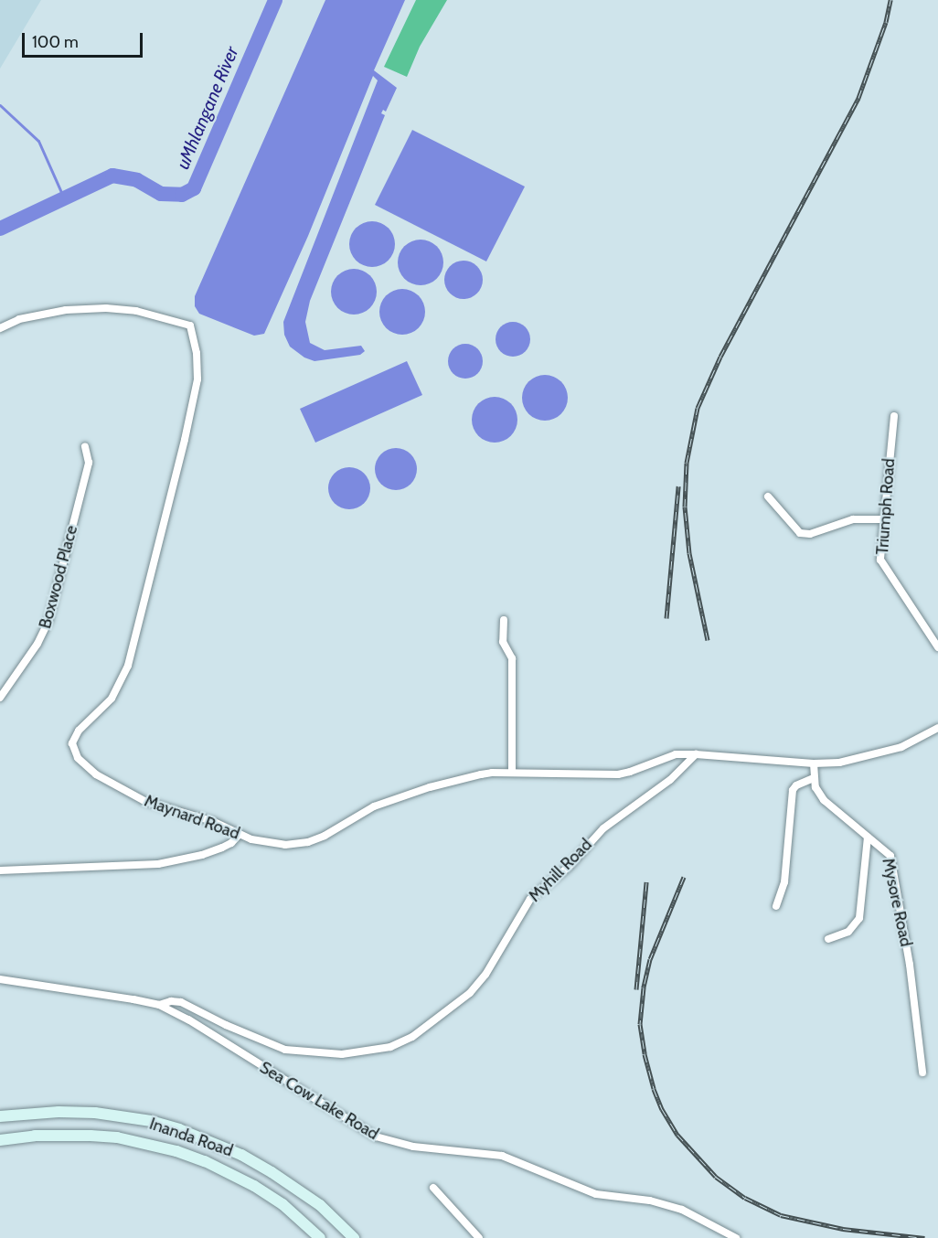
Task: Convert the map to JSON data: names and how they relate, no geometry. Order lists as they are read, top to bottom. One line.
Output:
{"streets":{"main road":["Inanda Road"],"street":["Triumph Road","Boxwood Place","Maynard Road","Myhill Road","Mysore Road","Sea Cow Lake Road"]},"crossings":[["Maynard Road","Myhill Road"],["Myhill Road","Sea Cow Lake Road"]],"water":["uMhlangane River"],"scale_bar":"100 m"}
